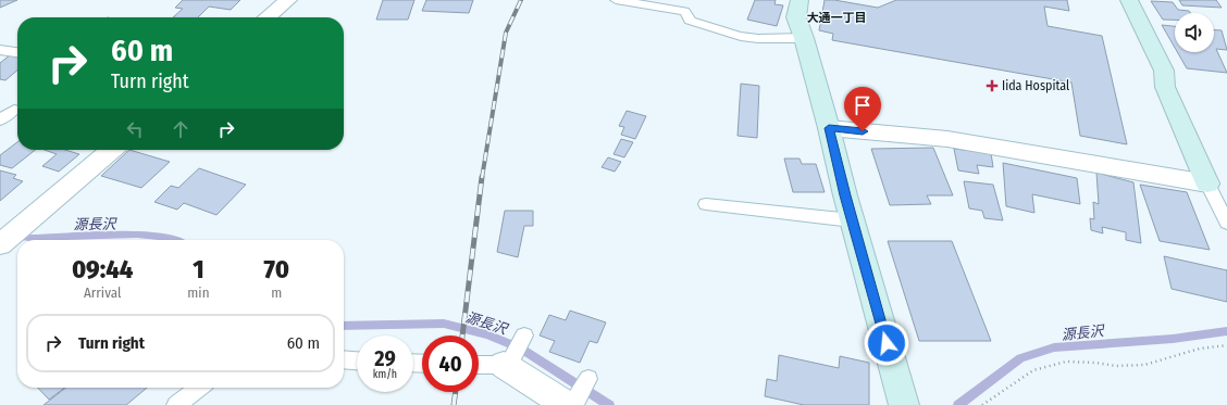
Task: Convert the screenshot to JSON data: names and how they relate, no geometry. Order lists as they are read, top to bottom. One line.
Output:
{"districts":["大通一丁目"],"water":["源長沢"],"places":{"health":["Iida Hospital"]},"page":{"turn":["60 m","Turn right"],"eta":["09:44","Arrival","1","min","70","m"],"list":[{"name":"Turn right","value":"60 m"}],"speed":"29 km/h","limit":"40"}}
